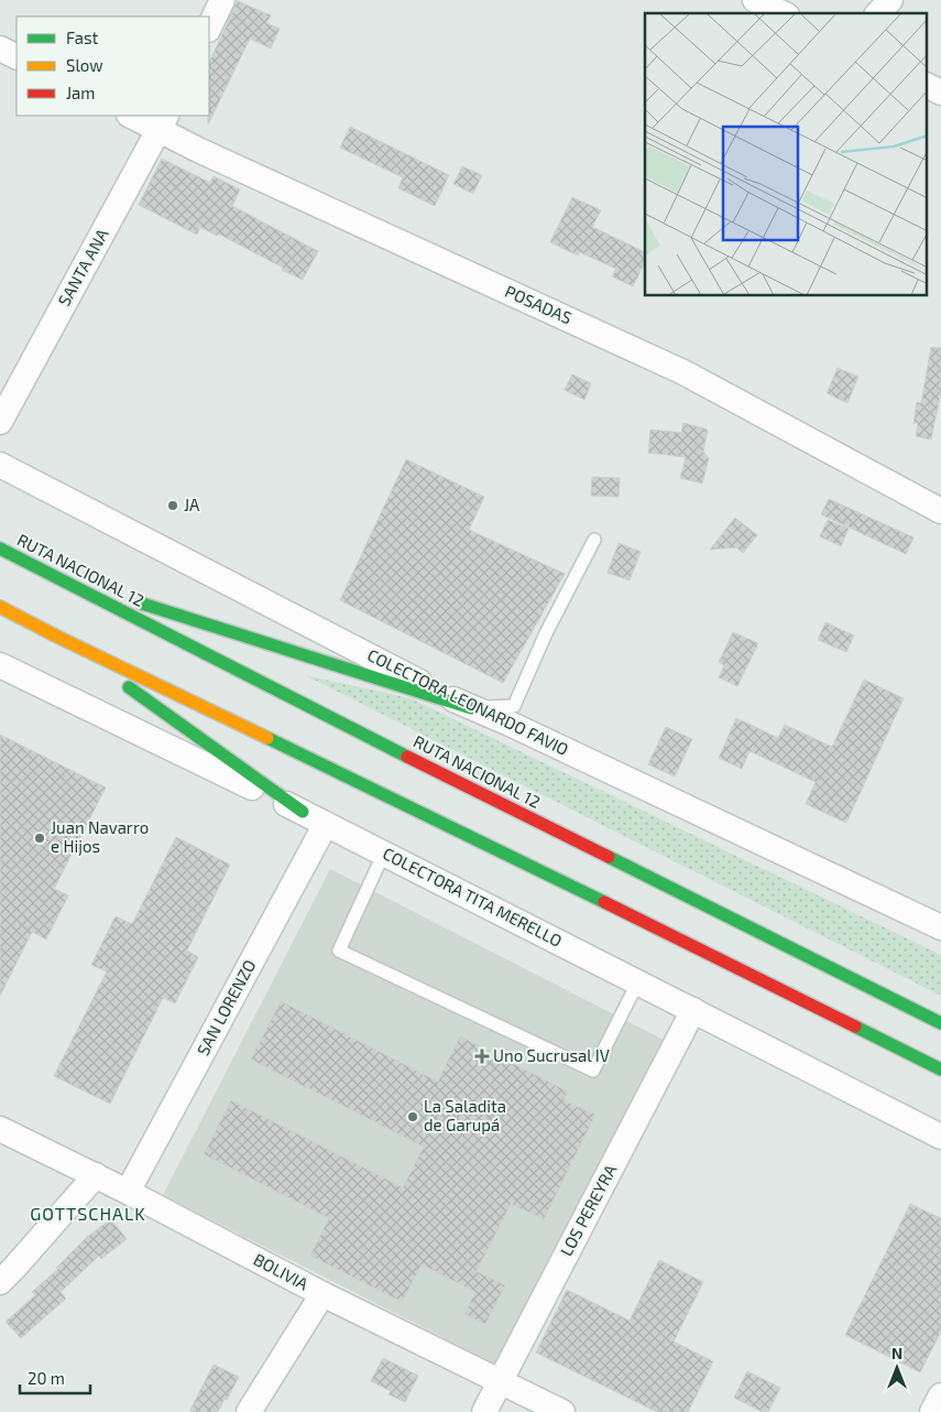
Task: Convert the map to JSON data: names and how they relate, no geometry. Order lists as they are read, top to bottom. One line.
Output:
{"streets":{"highway":["RUTA NACIONAL 12"],"street":["SANTA ANA","POSADAS","COLECTORA LEONARDO FAVIO","COLECTORA TITA MERELLO","SAN LORENZO","LOS PEREYRA","BOLIVIA"]},"crossings":[["SANTA ANA","POSADAS"],["COLECTORA TITA MERELLO","SAN LORENZO"],["COLECTORA TITA MERELLO","LOS PEREYRA"],["SAN LORENZO","BOLIVIA"],["LOS PEREYRA","BOLIVIA"]],"districts":["GOTTSCHALK"],"places":{"other":["JA","Juan Navarro e Hijos","La Saladita de Garupá"],"health":["Uno Sucrusal IV"]},"legend":["Fast","Slow","Jam"],"scale_bar":"20 m","north":"top"}
